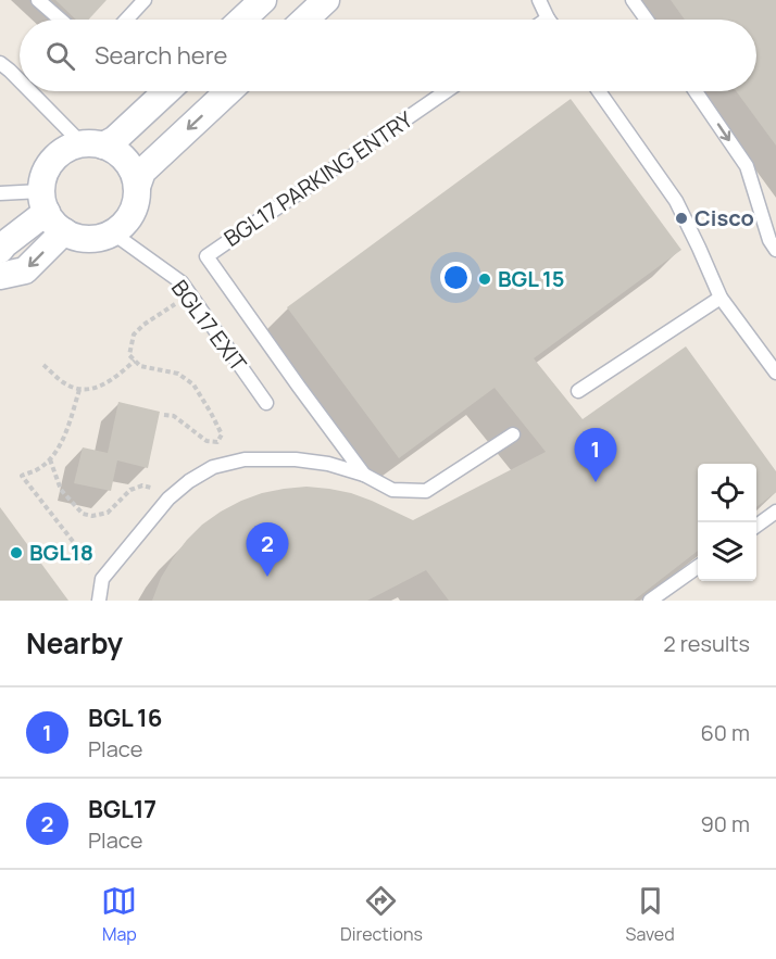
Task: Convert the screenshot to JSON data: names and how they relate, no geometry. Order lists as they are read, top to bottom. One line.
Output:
{"streets":{"lane":["BGL17 PARKING ENTRY","BGL17 EXIT"]},"places":["Cisco","BGL 15","BGL18"],"page":{"search":"Search here","pins":["1","2"],"heading":["Nearby","2 results"],"list":[{"mark":"1","name":"BGL 16","note":"Place","value":"60 m"},{"mark":"2","name":"BGL17","note":"Place","value":"90 m"}],"nav":["Map","Directions","Saved"]}}
